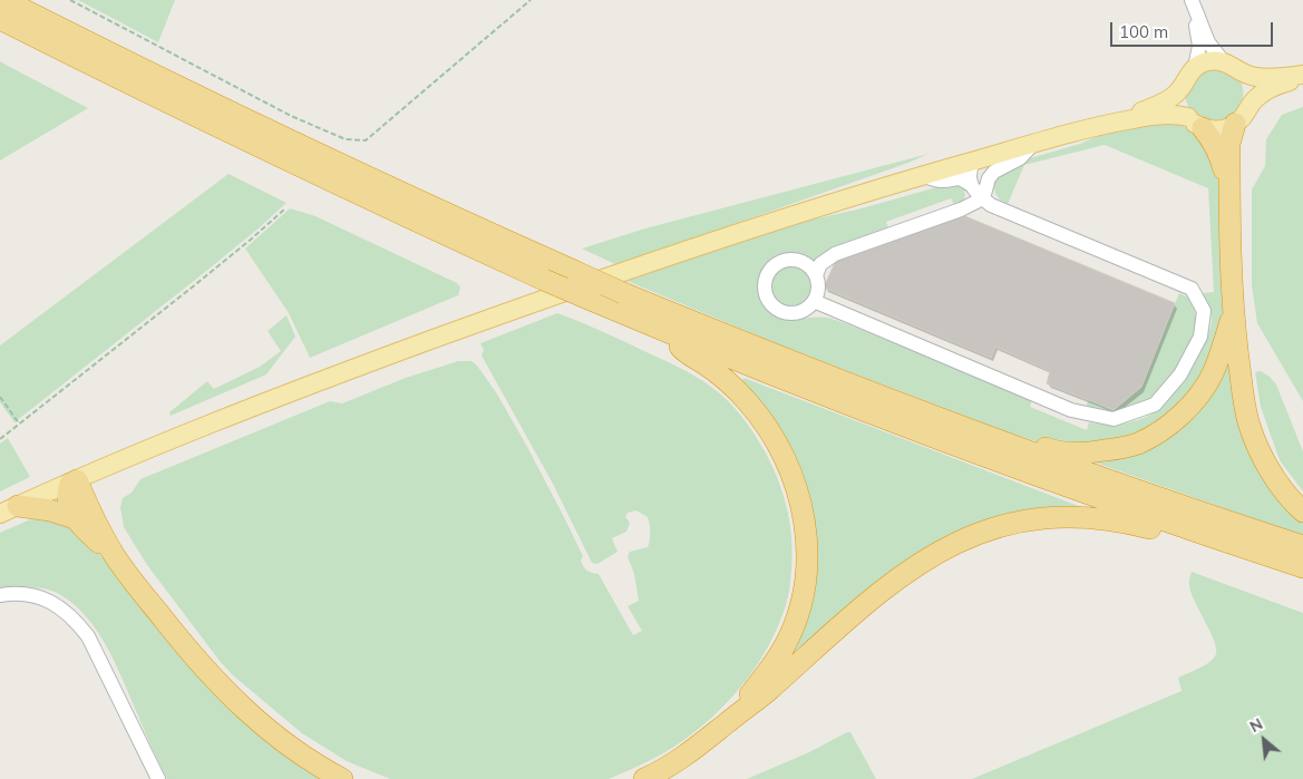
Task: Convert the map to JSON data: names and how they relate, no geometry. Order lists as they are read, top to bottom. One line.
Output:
{"scale_bar":"100 m","north":"top left"}
